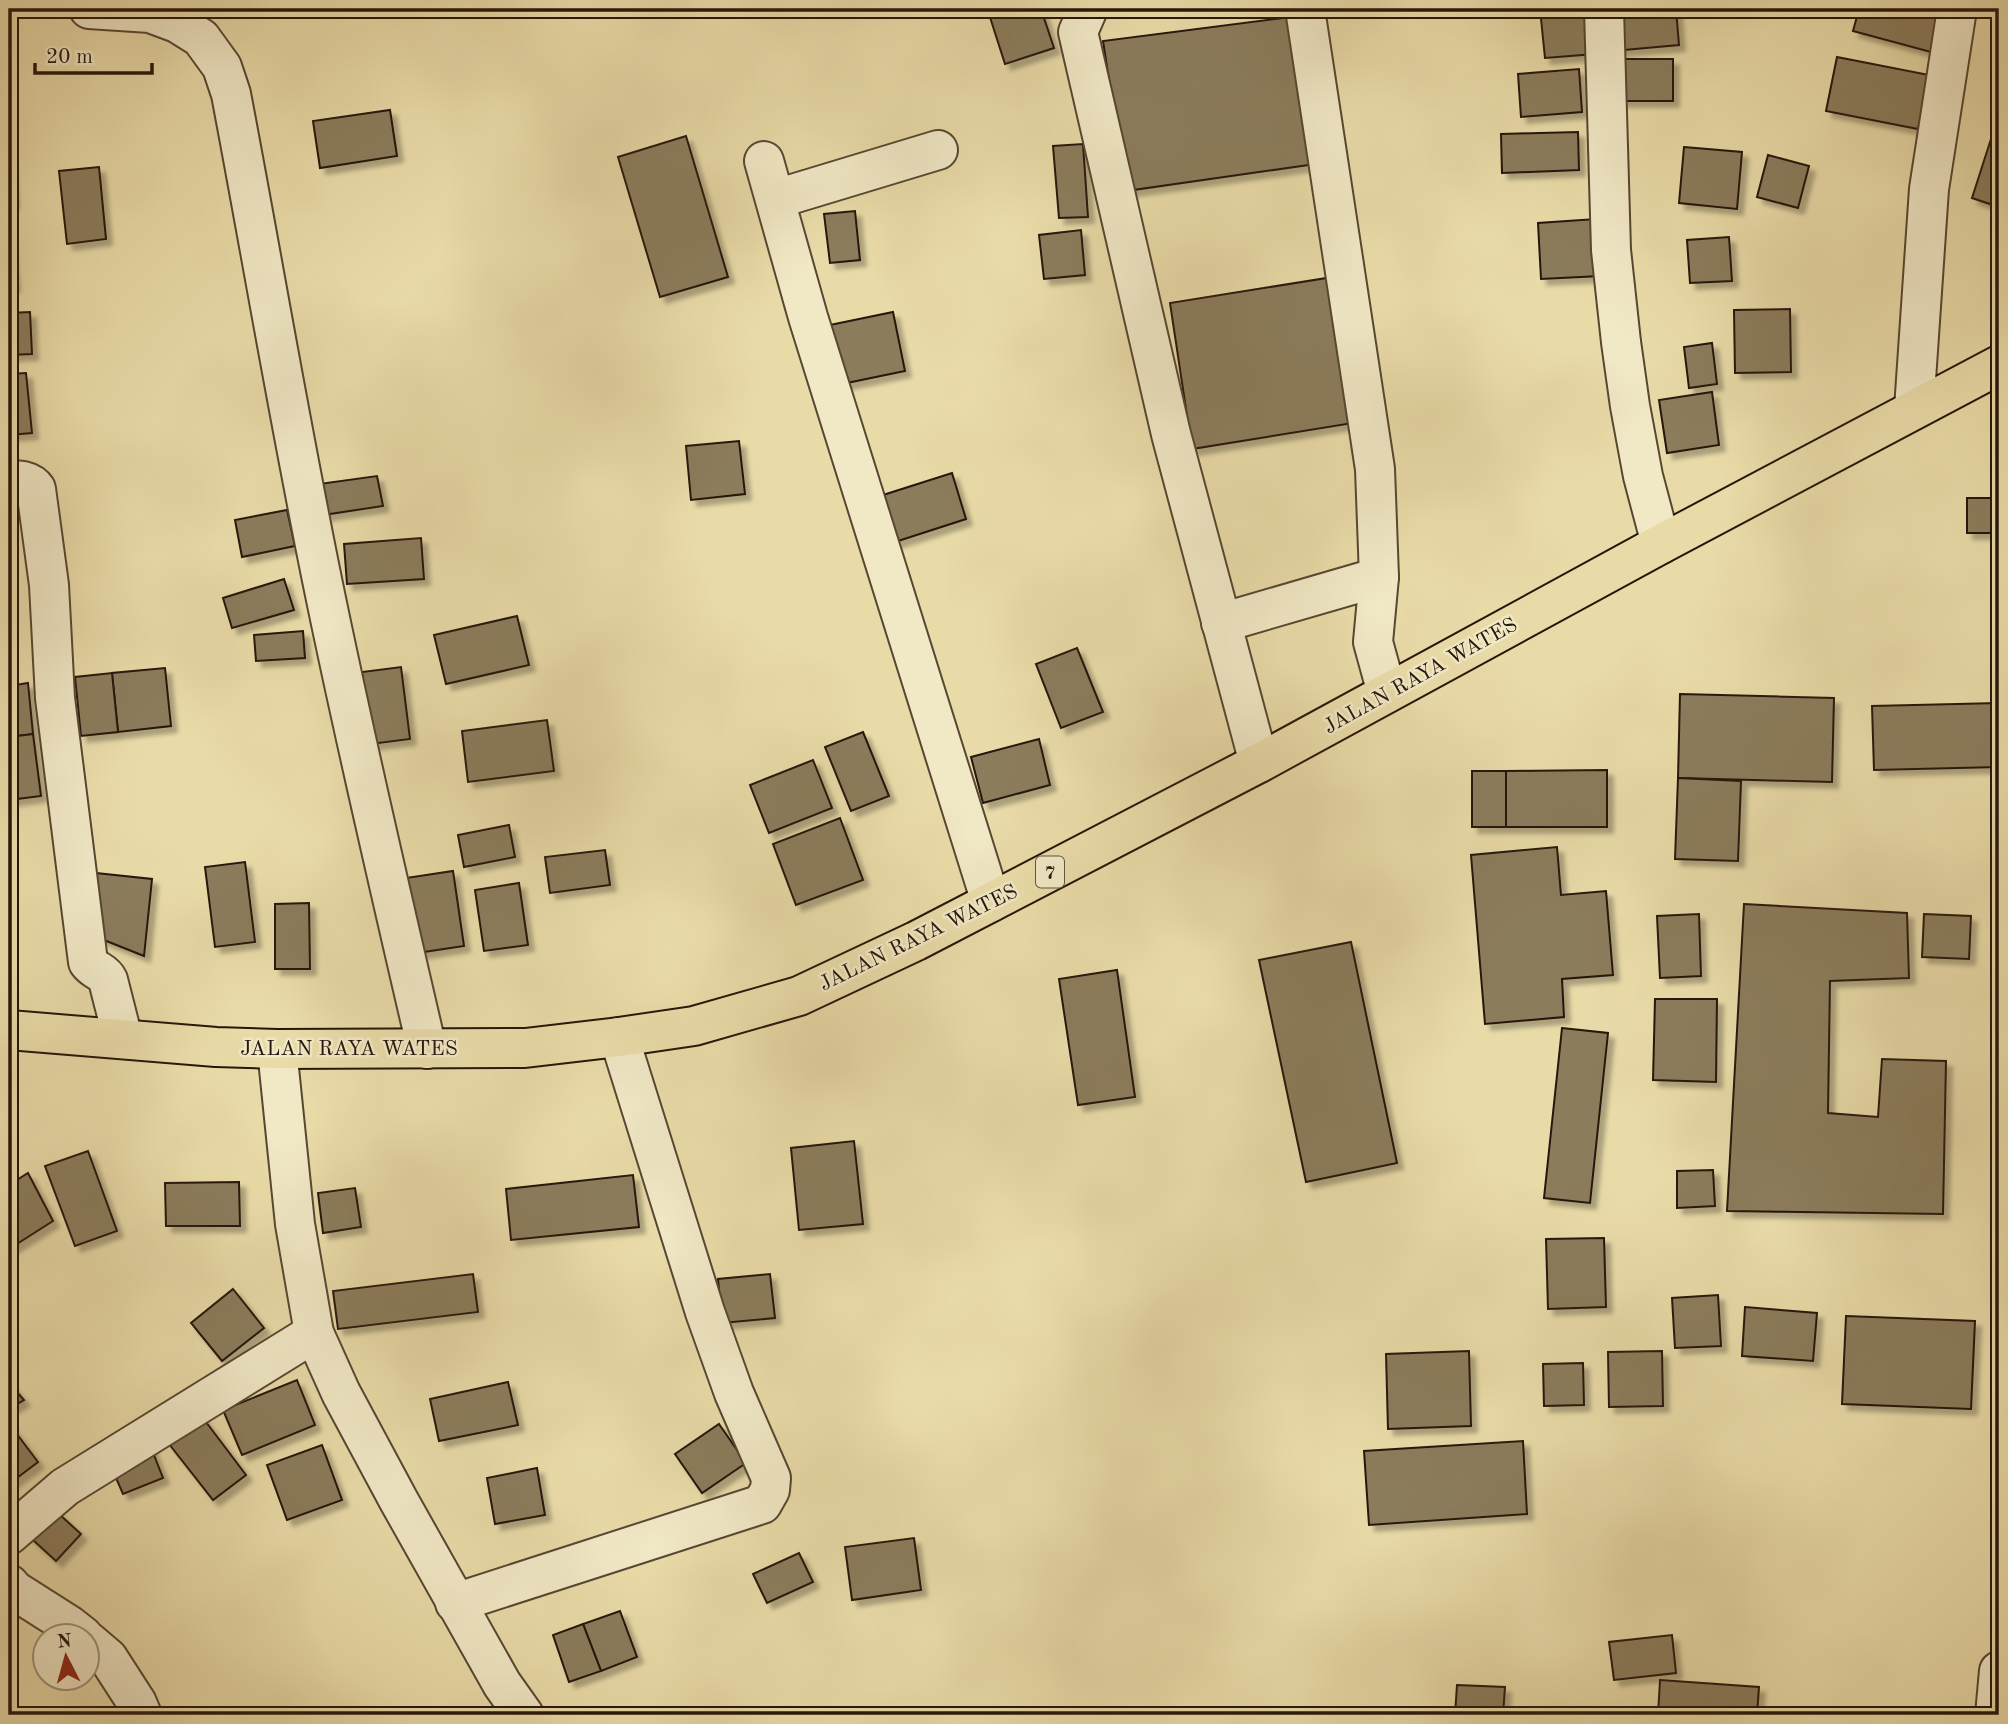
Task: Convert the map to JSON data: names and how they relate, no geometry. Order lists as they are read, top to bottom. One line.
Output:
{"streets":{"highway":["JALAN RAYA WATES","7"]},"scale_bar":"20 m","north":"top"}
